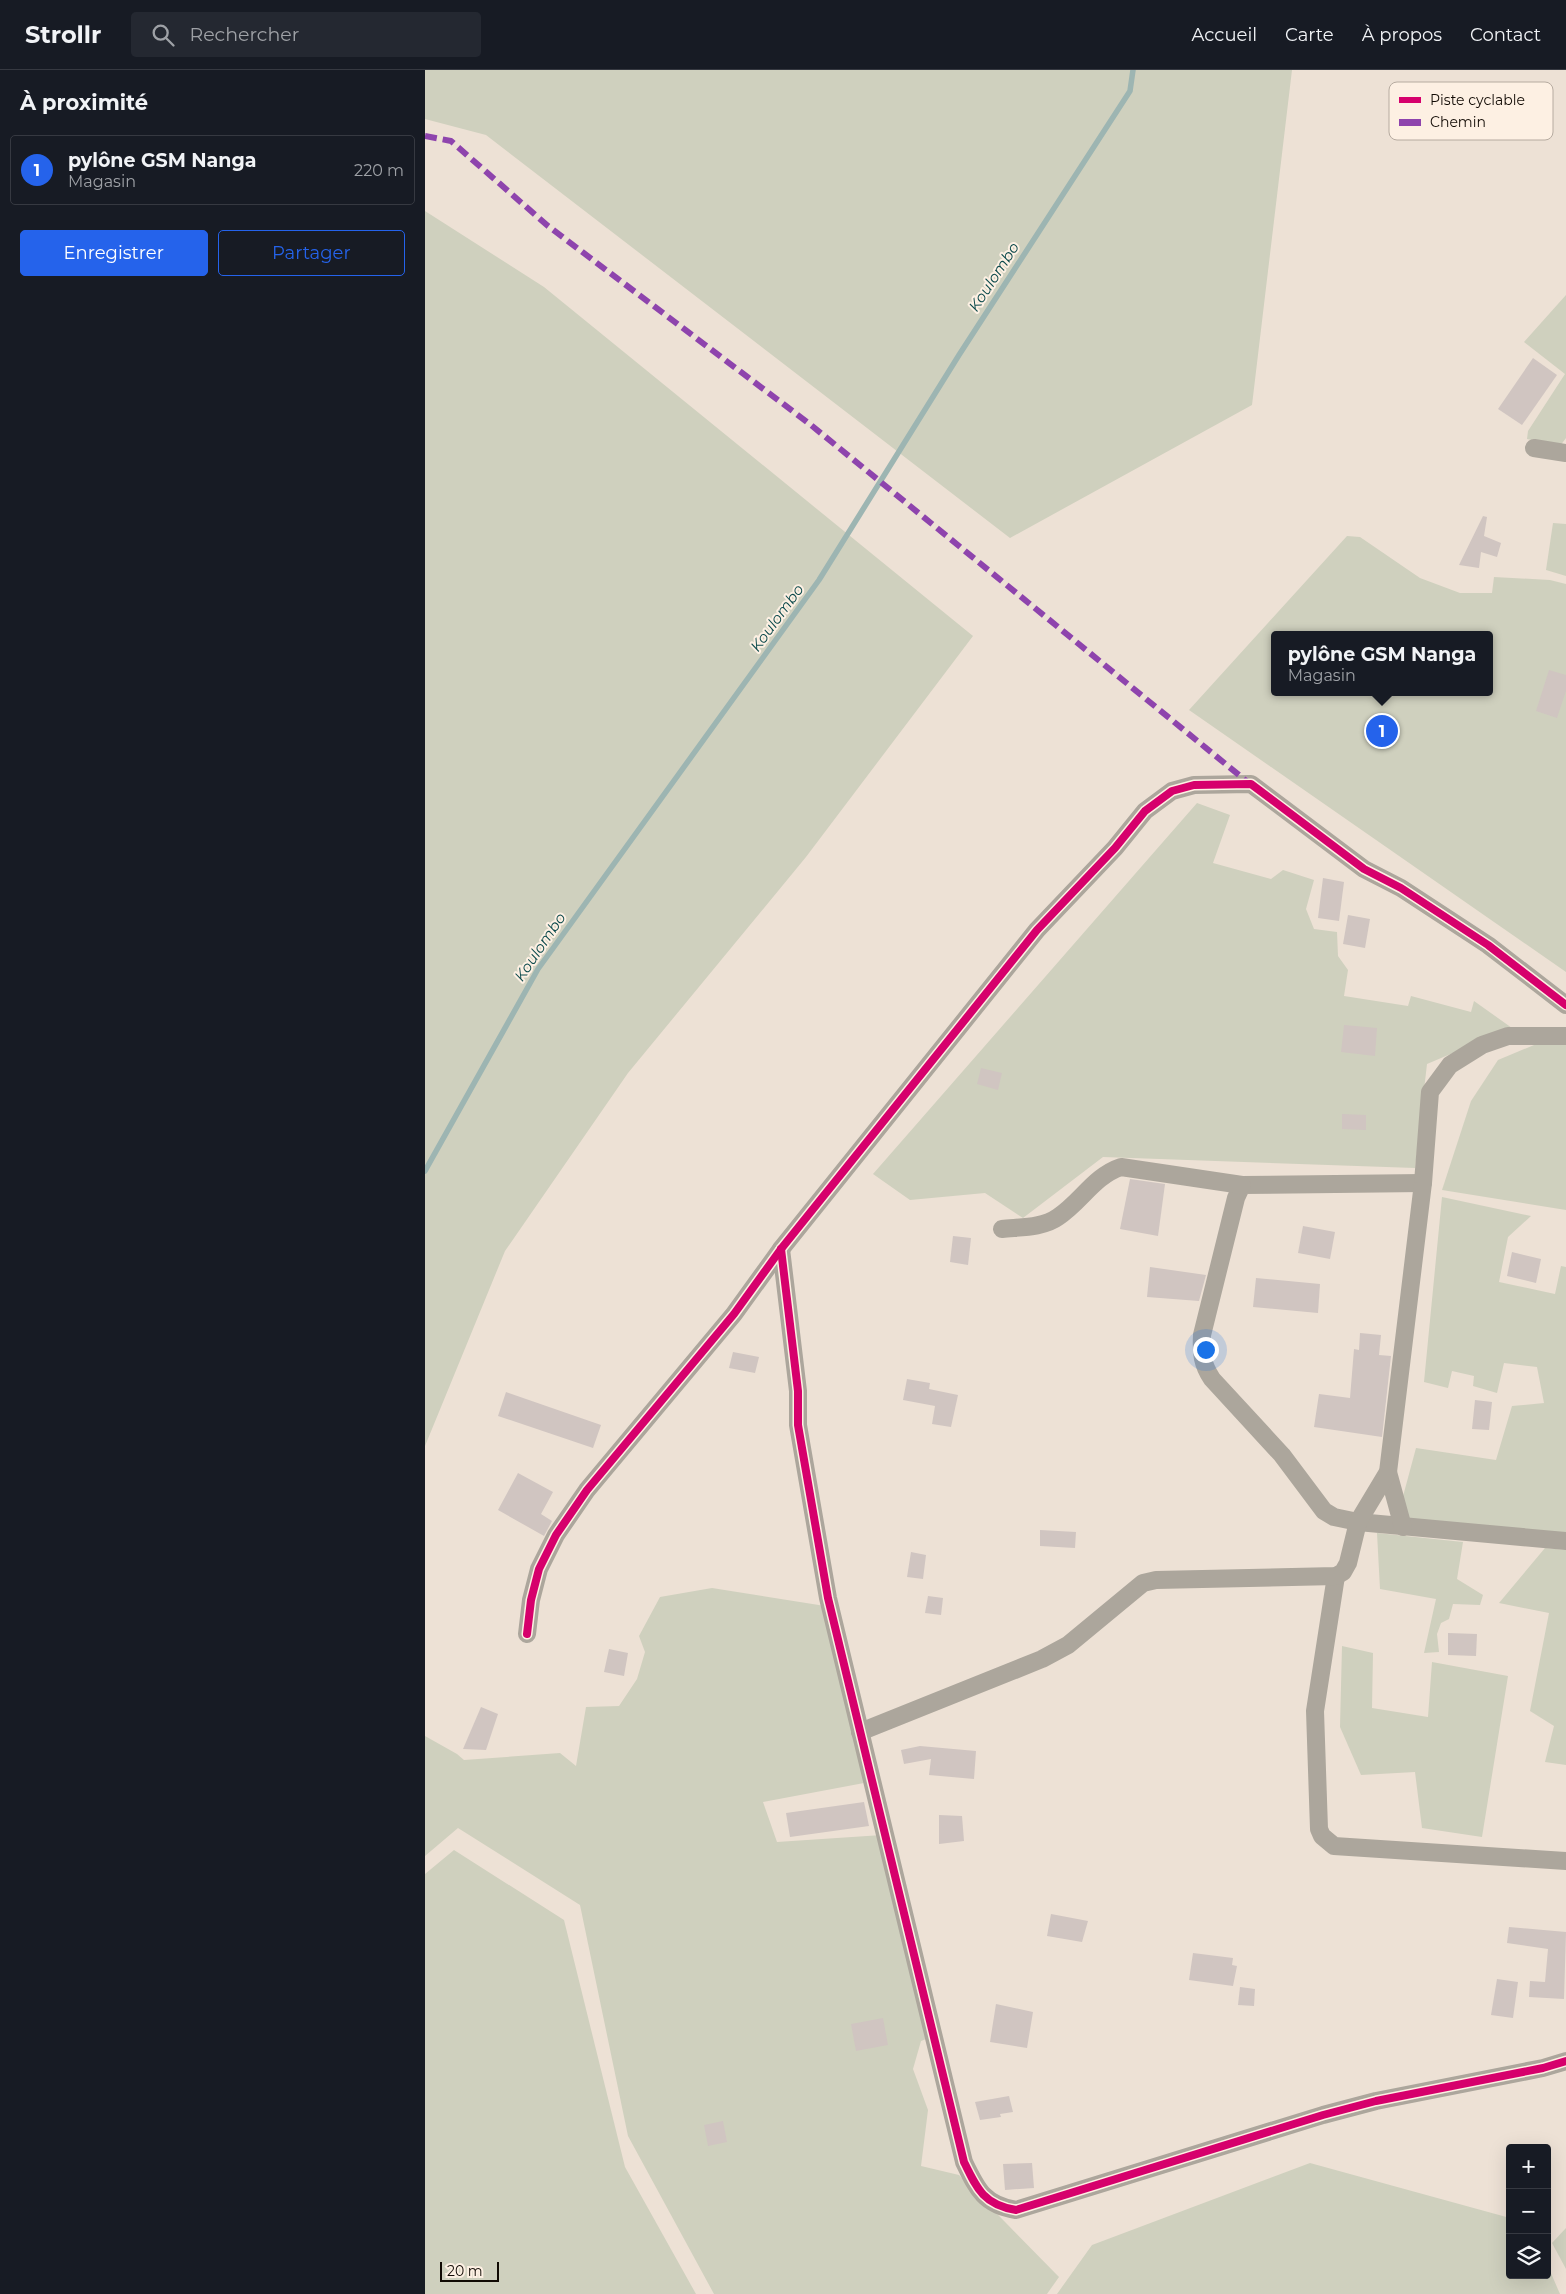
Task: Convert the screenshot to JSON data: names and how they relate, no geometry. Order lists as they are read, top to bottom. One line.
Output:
{"water":["Koulombo"],"legend":["Piste cyclable","Chemin"],"scale_bar":"20 m","page":{"header":"Strollr","search":"Rechercher","nav":["Accueil","Carte","À propos","Contact"],"heading":"À proximité","list":[{"mark":"1","name":"pylône GSM Nanga","note":"Magasin","value":"220 m"}],"buttons":["Enregistrer","Partager"],"popup":["pylône GSM Nanga","Magasin"],"pins":"1","map_buttons":["+","−"],"scale":"20 m"}}
